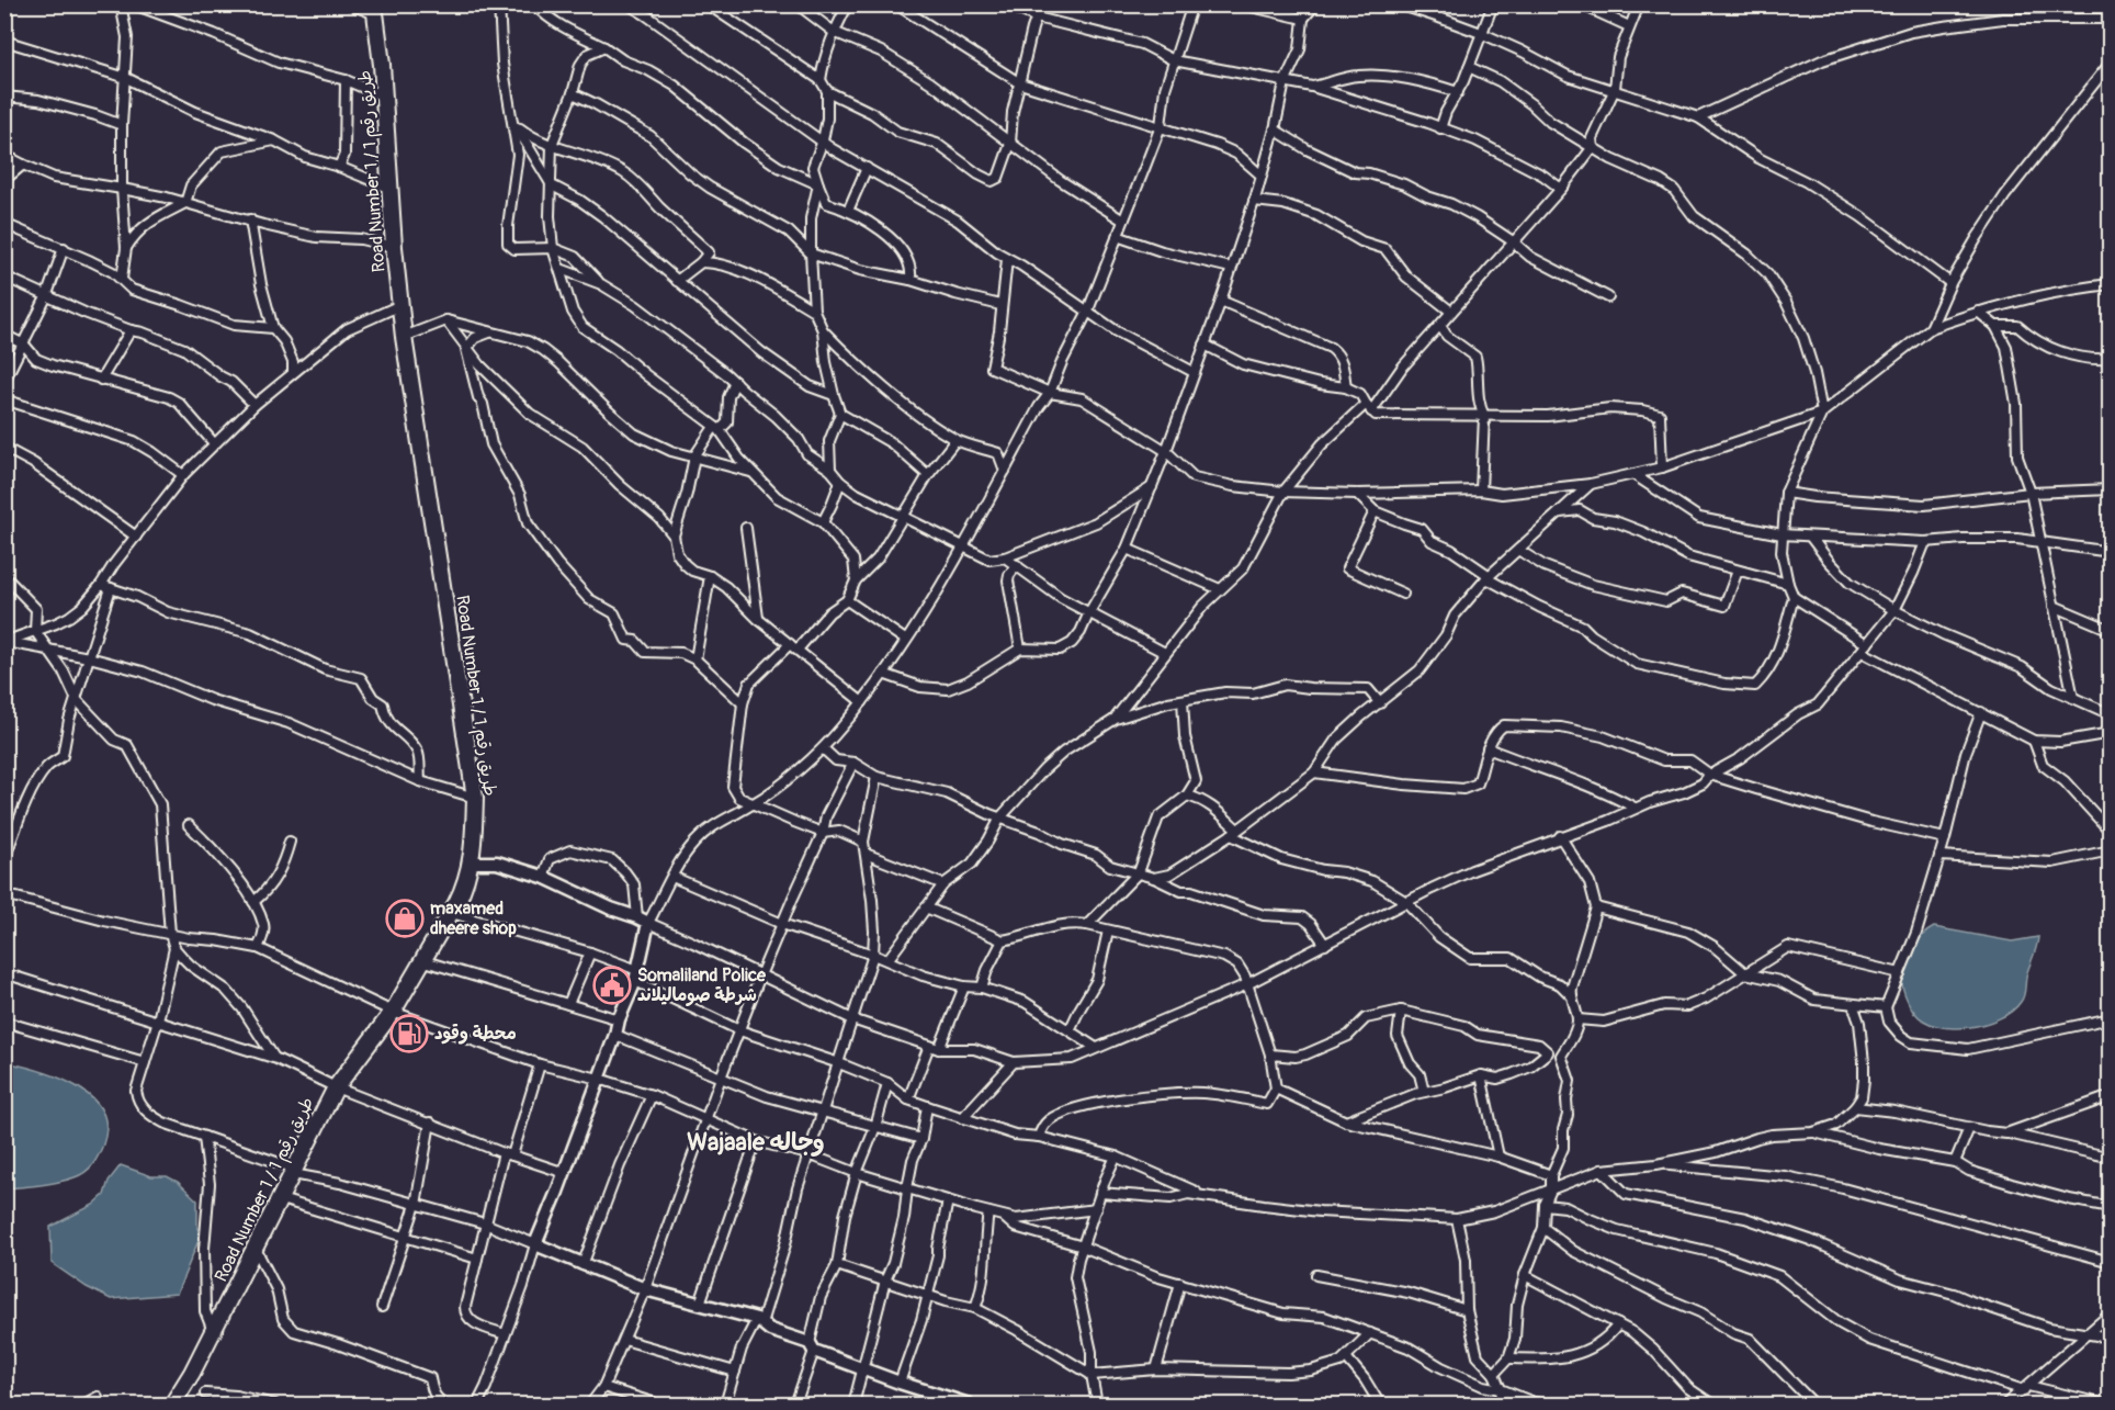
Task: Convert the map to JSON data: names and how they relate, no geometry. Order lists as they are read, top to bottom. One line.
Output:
{"streets":{"highway":["Road Number 1 / طريق رقم 1"]},"districts":["Wajaale وجاله"],"places":{"shop":["maxamed dheere shop"],"public building":["Somaliland Police شرطة صوماليلاند"],"fuel station":["محطة وقود"]}}
